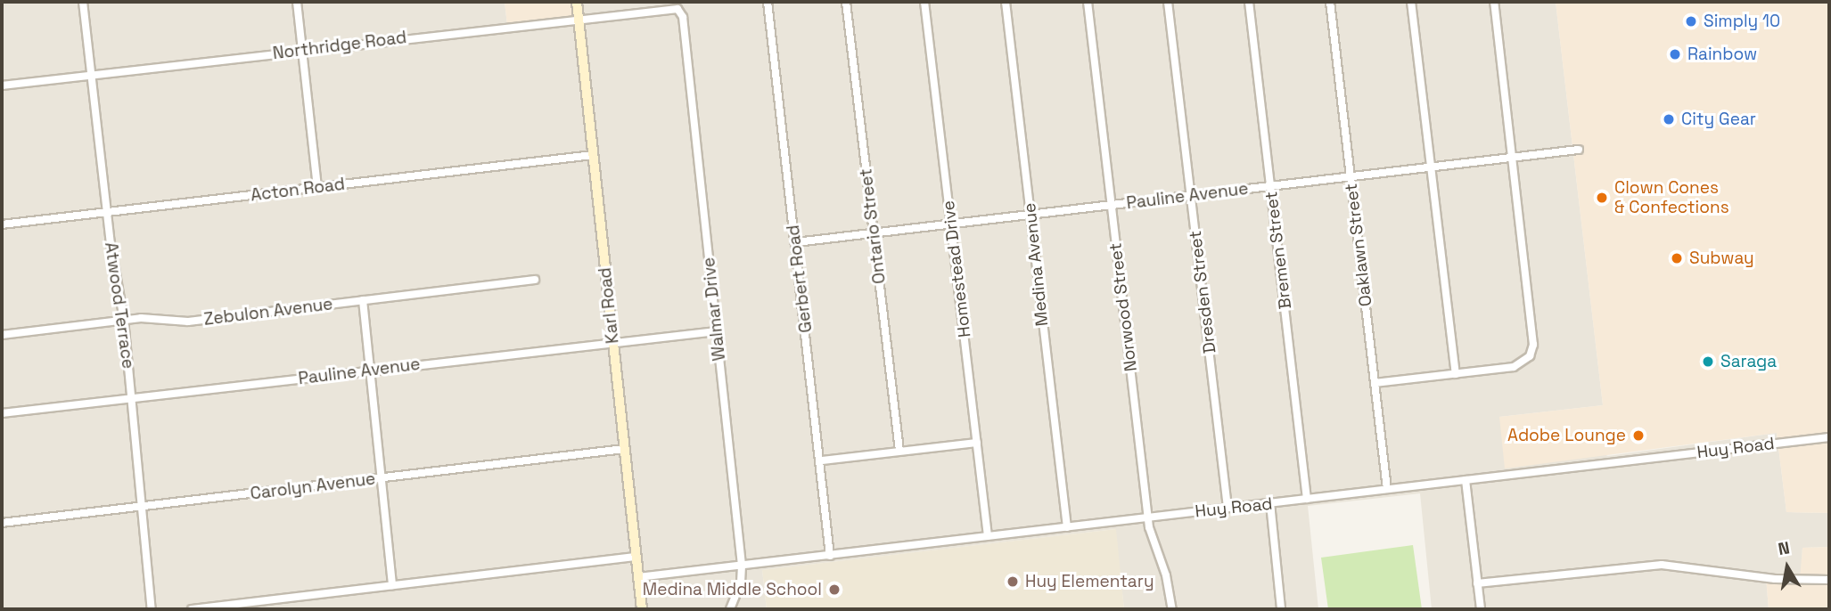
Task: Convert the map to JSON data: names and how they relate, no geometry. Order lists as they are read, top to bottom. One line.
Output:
{"streets":{"main road":["Karl Road"],"street":["Northridge Road","Acton Road","Pauline Avenue","Ontario Street","Oaklawn Street","Bremen Street","Medina Avenue","Homestead Drive","Gerbert Road","Dresden Street","Atwood Terrace","Norwood Street","Walmar Drive","Zebulon Avenue","Huy Road","Carolyn Avenue"]},"crossings":[["Northridge Road","Atwood Terrace"],["Northridge Road","Karl Road"],["Northridge Road","Walmar Drive"],["Acton Road","Atwood Terrace"],["Acton Road","Karl Road"],["Pauline Avenue","Ontario Street"],["Pauline Avenue","Oaklawn Street"],["Pauline Avenue","Bremen Street"],["Pauline Avenue","Medina Avenue"],["Pauline Avenue","Homestead Drive"],["Pauline Avenue","Gerbert Road"],["Pauline Avenue","Dresden Street"],["Pauline Avenue","Atwood Terrace"],["Pauline Avenue","Karl Road"],["Pauline Avenue","Norwood Street"],["Pauline Avenue","Walmar Drive"],["Oaklawn Street","Huy Road"],["Bremen Street","Huy Road"],["Medina Avenue","Huy Road"],["Homestead Drive","Huy Road"],["Gerbert Road","Huy Road"],["Dresden Street","Huy Road"],["Atwood Terrace","Zebulon Avenue"],["Atwood Terrace","Carolyn Avenue"],["Karl Road","Huy Road"],["Karl Road","Carolyn Avenue"],["Norwood Street","Huy Road"],["Walmar Drive","Huy Road"]],"places":["Simply 10","Rainbow","City Gear","Clown Cones & Confections","Subway","Saraga","Adobe Lounge","Huy Elementary","Medina Middle School"],"north":"top"}
